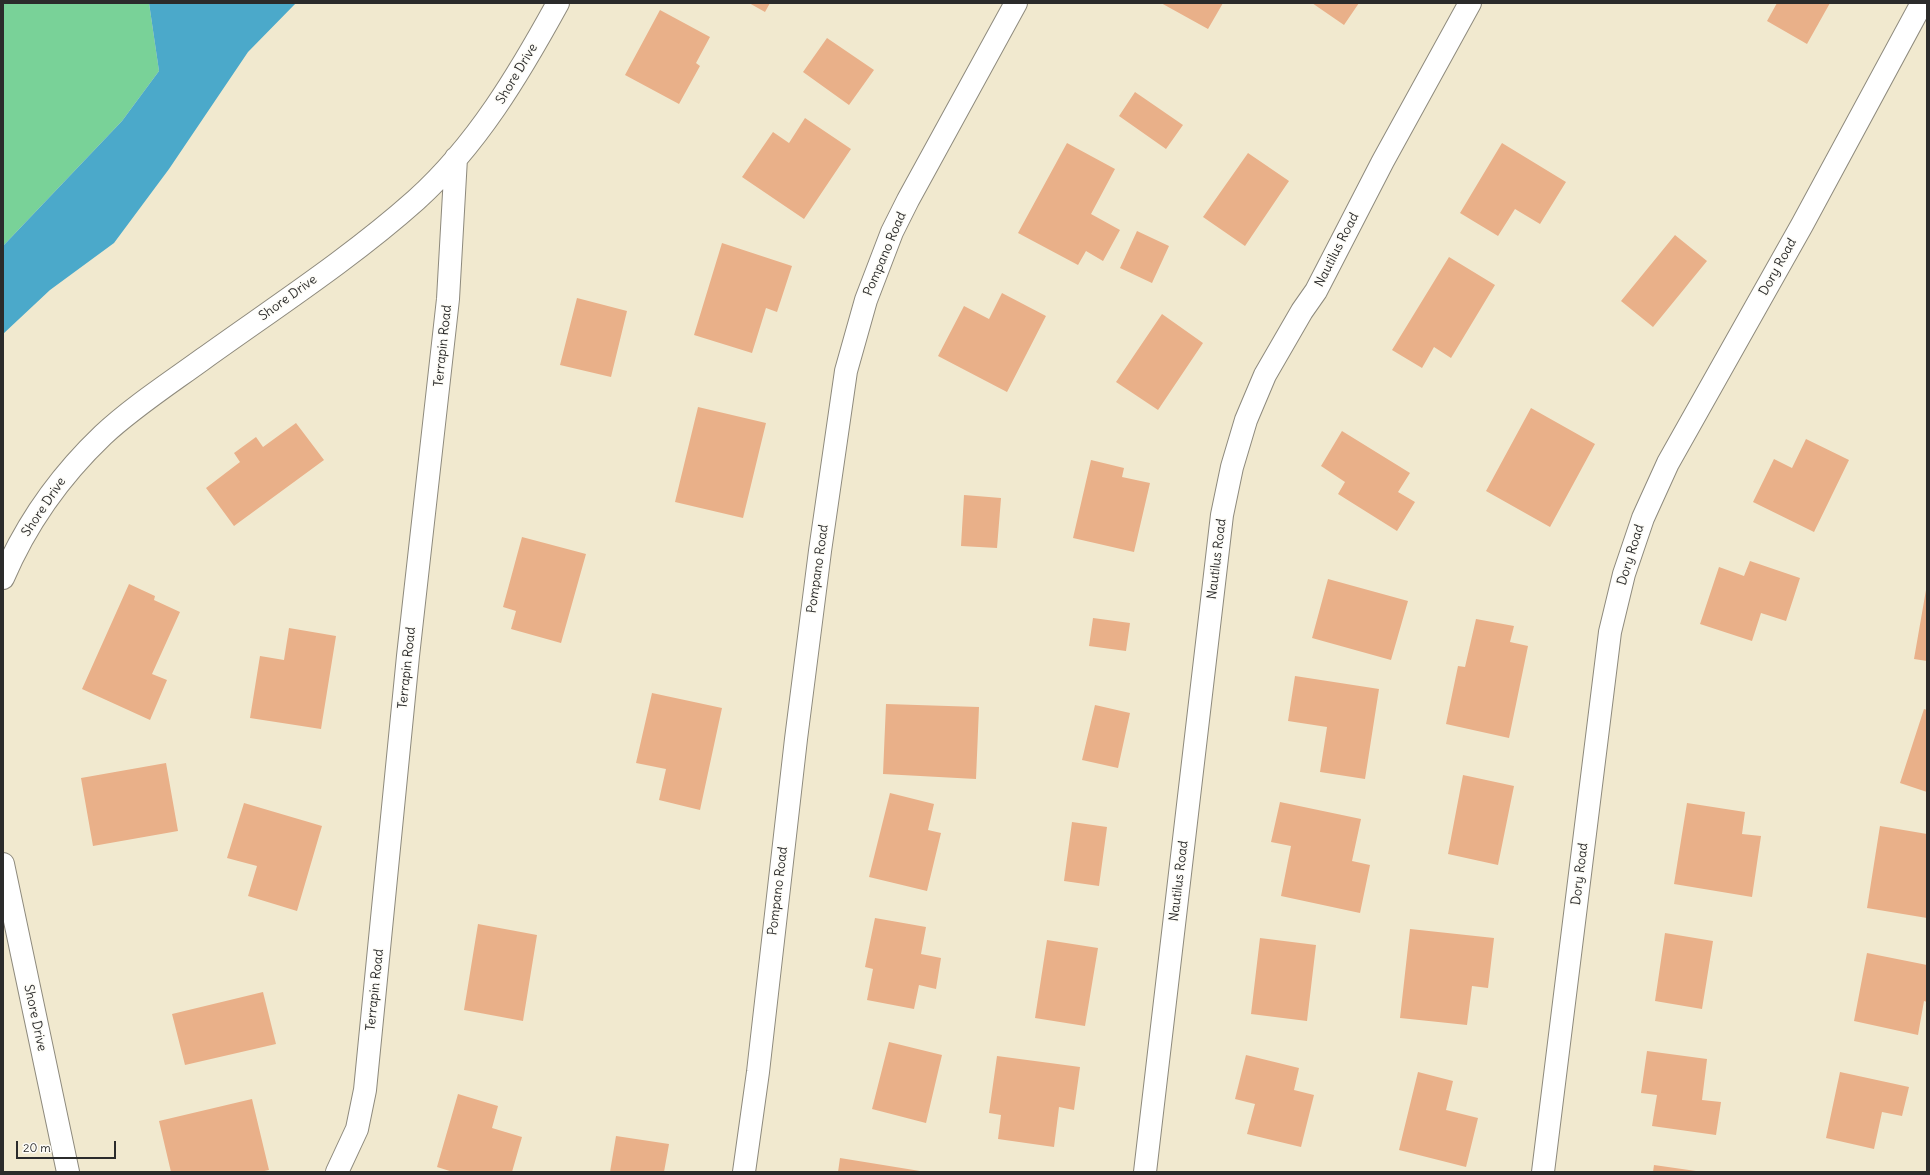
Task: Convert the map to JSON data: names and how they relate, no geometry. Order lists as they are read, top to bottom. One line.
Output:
{"streets":{"street":["Shore Drive","Nautilus Road","Pompano Road","Dory Road","Terrapin Road"]},"crossings":[["Shore Drive","Terrapin Road"]],"scale_bar":"20 m"}
